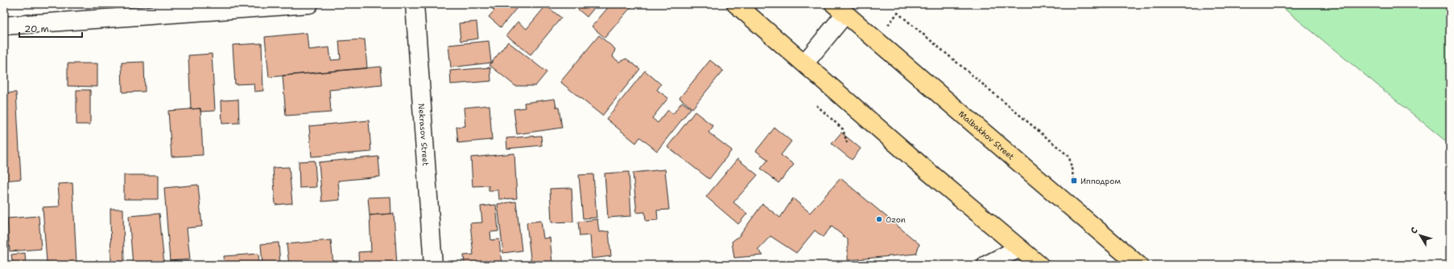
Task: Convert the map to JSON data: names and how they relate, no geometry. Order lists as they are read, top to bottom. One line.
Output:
{"streets":{"main road":["Malbakhov Street"],"street":["Nekrasov Street"]},"places":{"transit":["Ипподром"],"other":["Ozon"]},"scale_bar":"20 m","north":"top left"}
